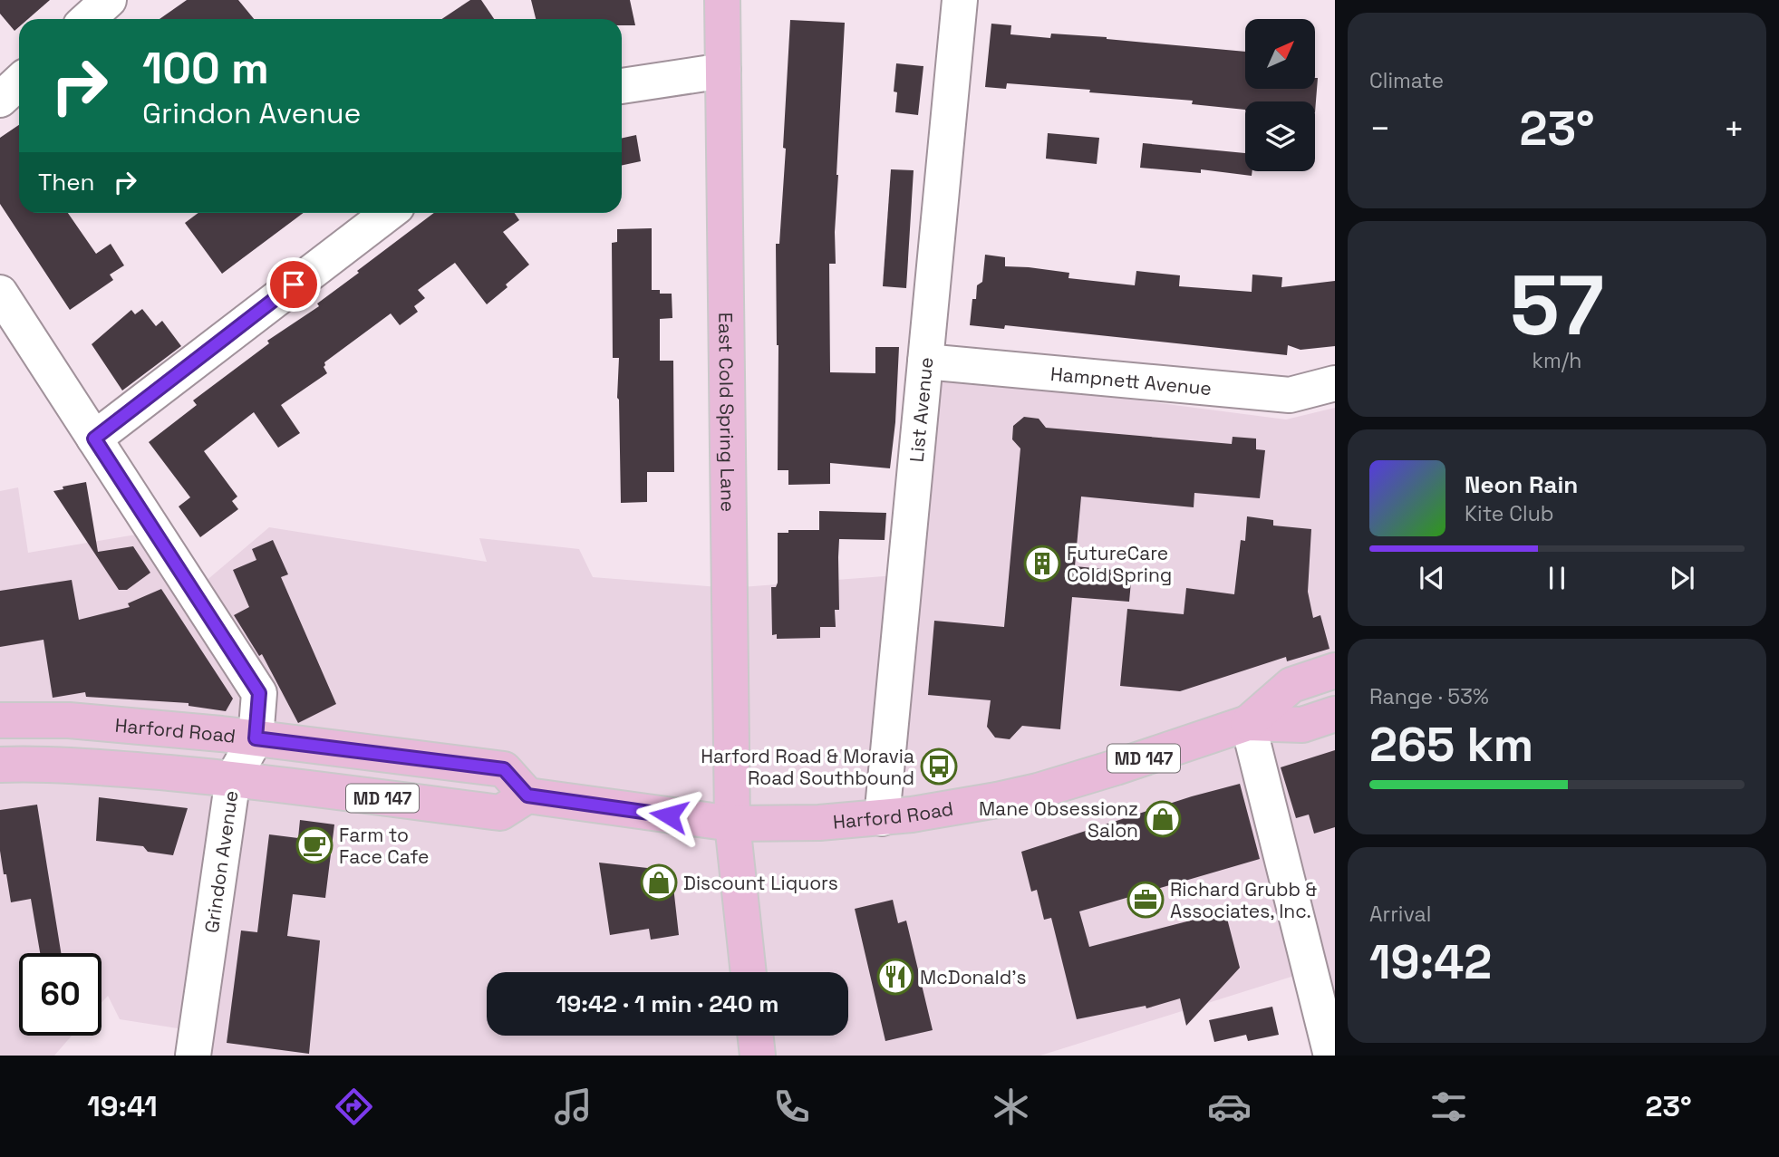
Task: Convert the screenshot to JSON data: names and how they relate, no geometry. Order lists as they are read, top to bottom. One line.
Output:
{"streets":{"main road":["East Cold Spring Lane","Harford Road","MD 147"],"street":["Hampnett Avenue","List Avenue","Grindon Avenue"]},"crossings":[["Hampnett Avenue","List Avenue"],["List Avenue","Harford Road"],["East Cold Spring Lane","Harford Road"],["Harford Road","MD 147"],["Harford Road","Grindon Avenue"],["MD 147","Grindon Avenue"]],"places":{"building":["FutureCare Cold Spring"],"bus stop":["Harford Road & Moravia Road Southbound"],"shop":["Mane Obsessionz Salon","Discount Liquors"],"cafe":["Farm to Face Cafe"],"office":["Richard Grubb & Associates, Inc."],"restaurant":["McDonald's"]},"north":"top right","page":{"tile":["Climate",["57","km/h"],["Range · 53%","265 km"],["Arrival","19:42"]],"turn":["100 m","Grindon Avenue"],"heat":["−","23°","+"],"then":"Then","song":["Neon Rain","Kite Club"],"limit":"60","trip":"19:42 · 1 min · 240 m","tabs":["19:41","23°"]}}
